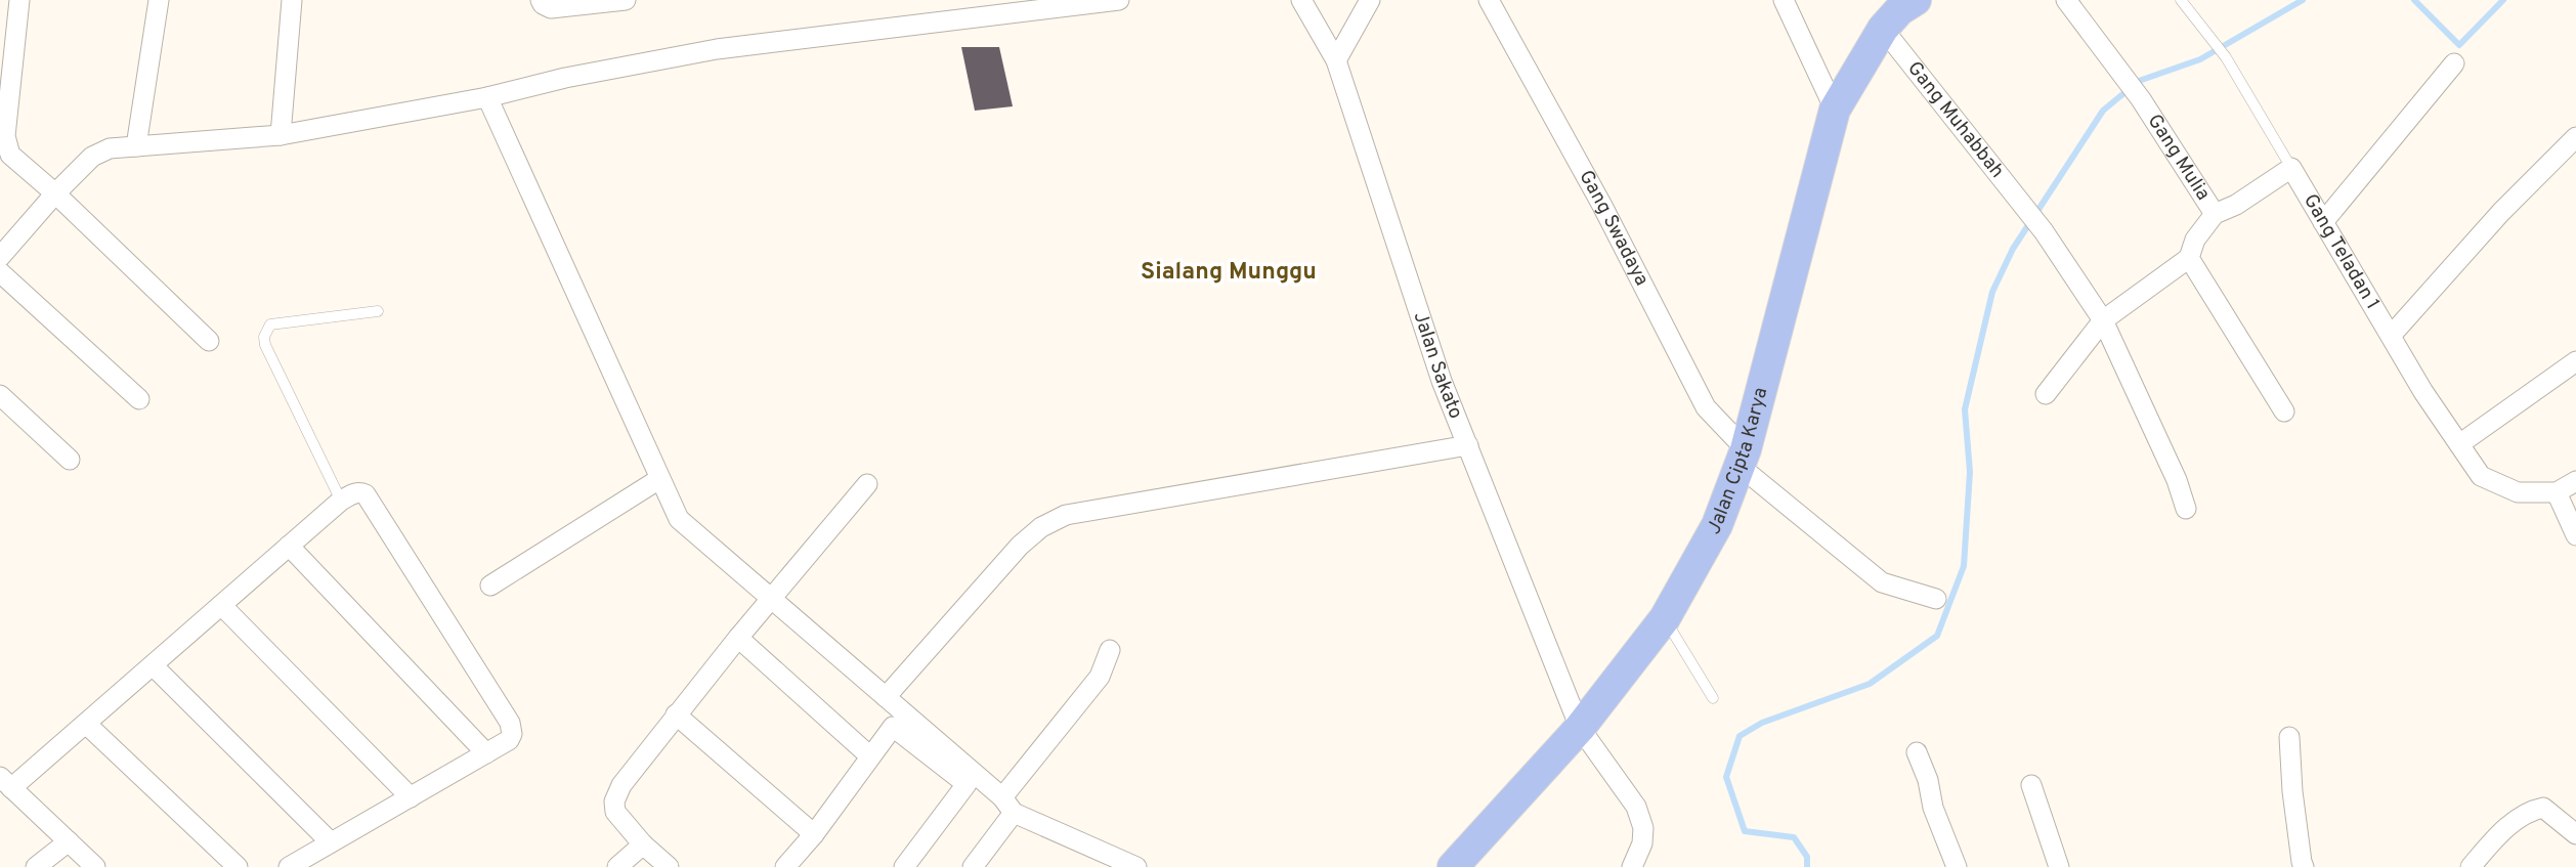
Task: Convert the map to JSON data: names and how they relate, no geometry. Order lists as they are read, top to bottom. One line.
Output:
{"streets":{"main road":["Jalan Cipta Karya"],"street":["Gang Muhabbah","Gang Mulia","Gang Swadaya","Gang Teladan 1","Jalan Sakato"]},"crossings":[["Gang Muhabbah","Jalan Cipta Karya"],["Gang Swadaya","Jalan Cipta Karya"],["Jalan Sakato","Jalan Cipta Karya"]],"districts":["Sialang Munggu"]}
